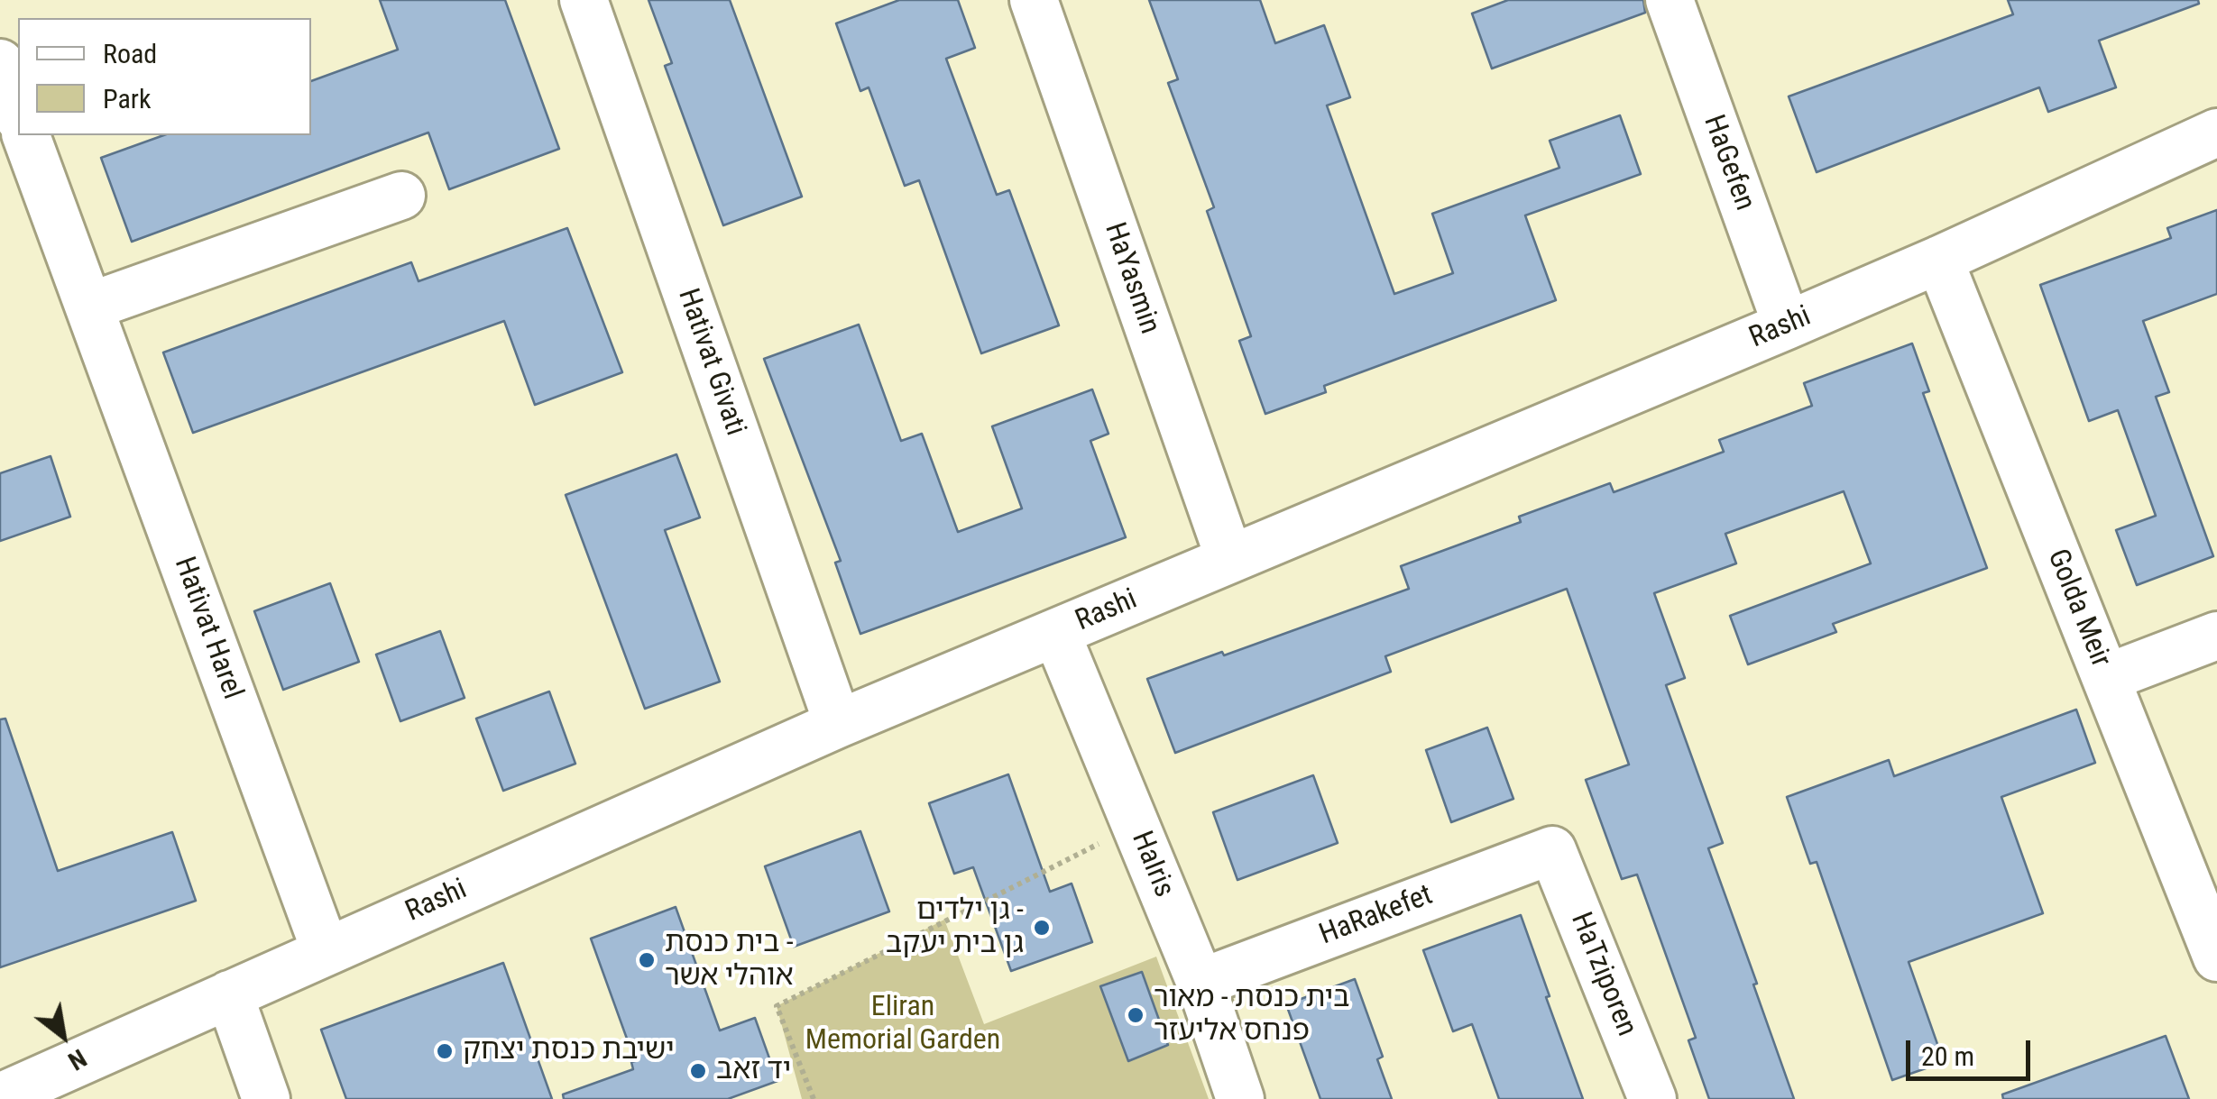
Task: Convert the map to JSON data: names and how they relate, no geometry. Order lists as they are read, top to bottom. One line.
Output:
{"streets":{"street":["HaGefen","HaYasmin","Rashi","Hativat Givati","Golda Meir","Hativat Harel","HaIris","HaRakefet","HaTziporen"]},"crossings":[["HaGefen","Rashi"],["HaYasmin","Rashi"],["Rashi","Hativat Givati"],["Rashi","Golda Meir"],["Rashi","Hativat Harel"],["Rashi","HaIris"],["HaIris","HaRakefet"],["HaRakefet","HaTziporen"]],"parks":["Eliran Memorial Garden"],"places":["גן ילדים - גן בית יעקב","בית כנסת - אוהלי אשר","בית כנסת - מאור פנחס אליעזר","ישיבת כנסת יצחק","יד זאב"],"legend":["Road","Park"],"scale_bar":"20 m","north":"bottom right"}
